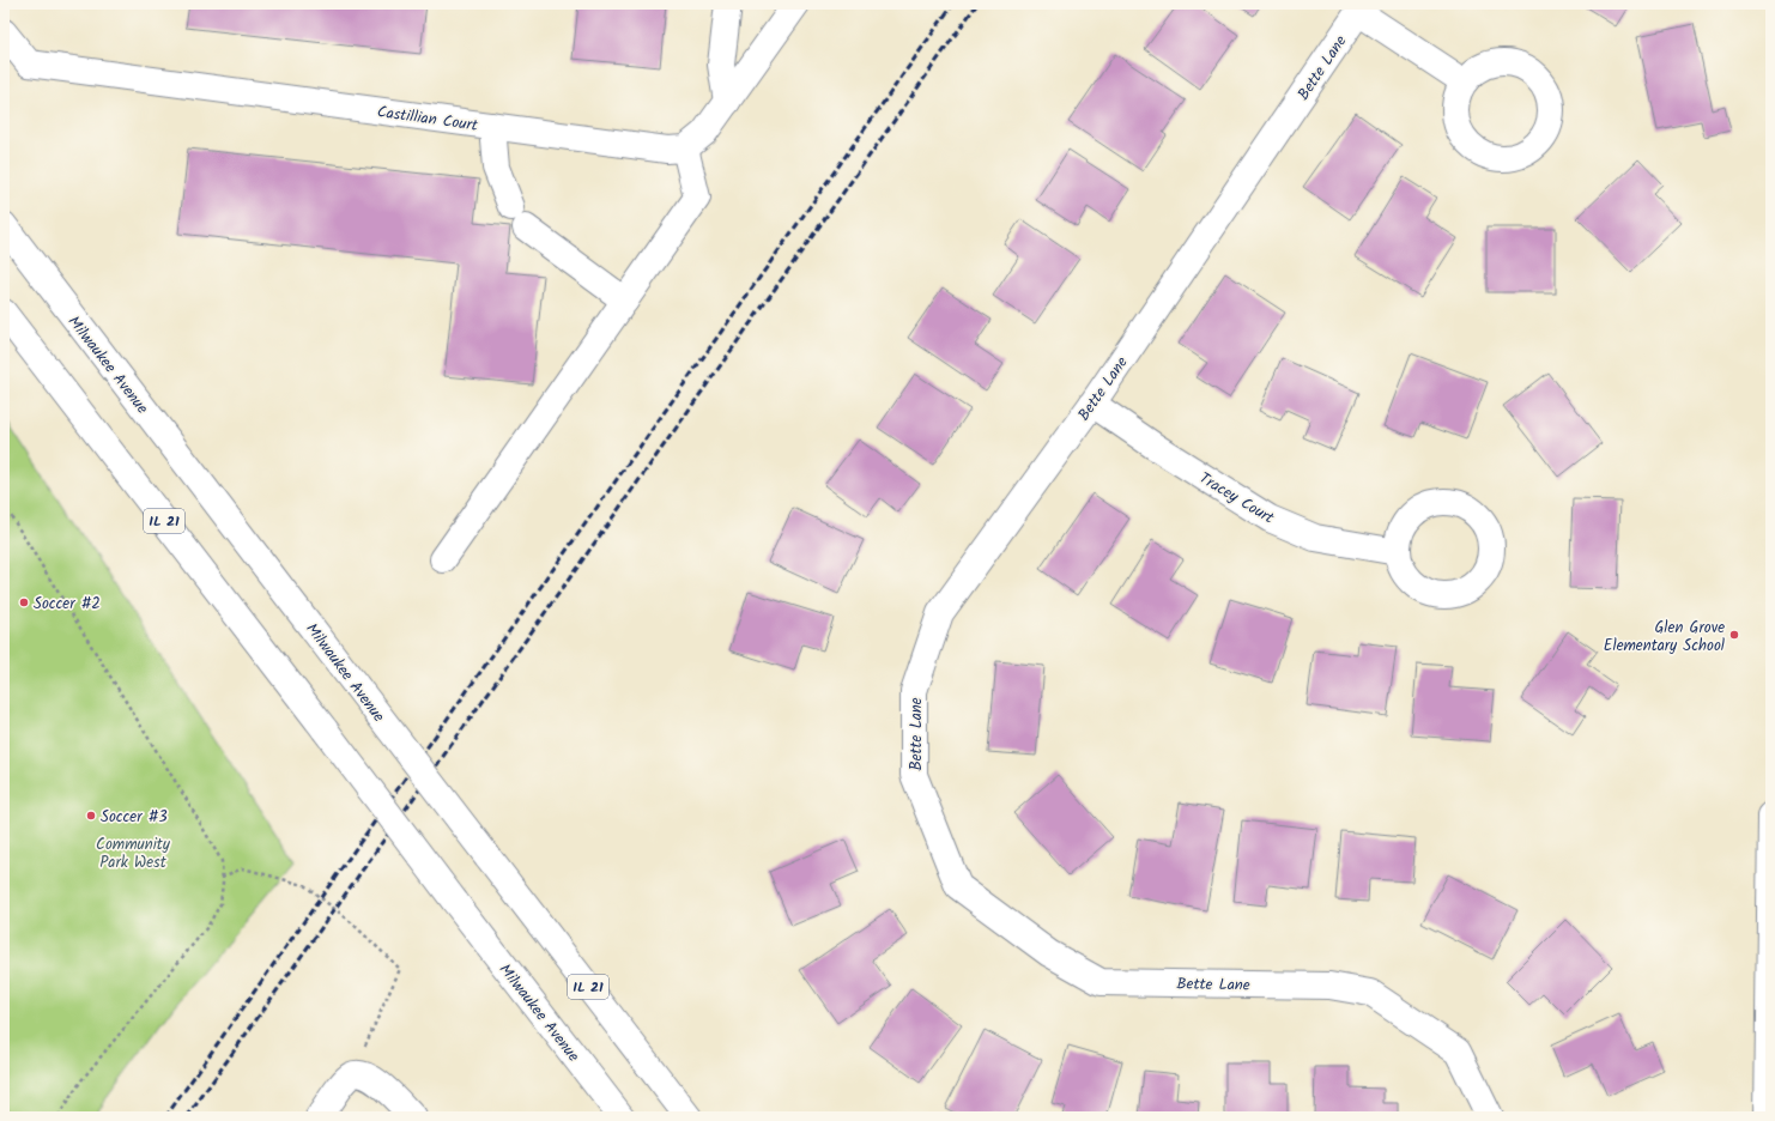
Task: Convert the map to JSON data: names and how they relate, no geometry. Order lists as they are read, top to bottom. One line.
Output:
{"streets":{"street":["Bette Lane","Castillian Court","Milwaukee Avenue","Tracey Court","IL 21"]},"crossings":[["Bette Lane","Tracey Court"]],"parks":["Community Park West"],"places":["Soccer #2","Glen Grove Elementary School","Soccer #3"]}
